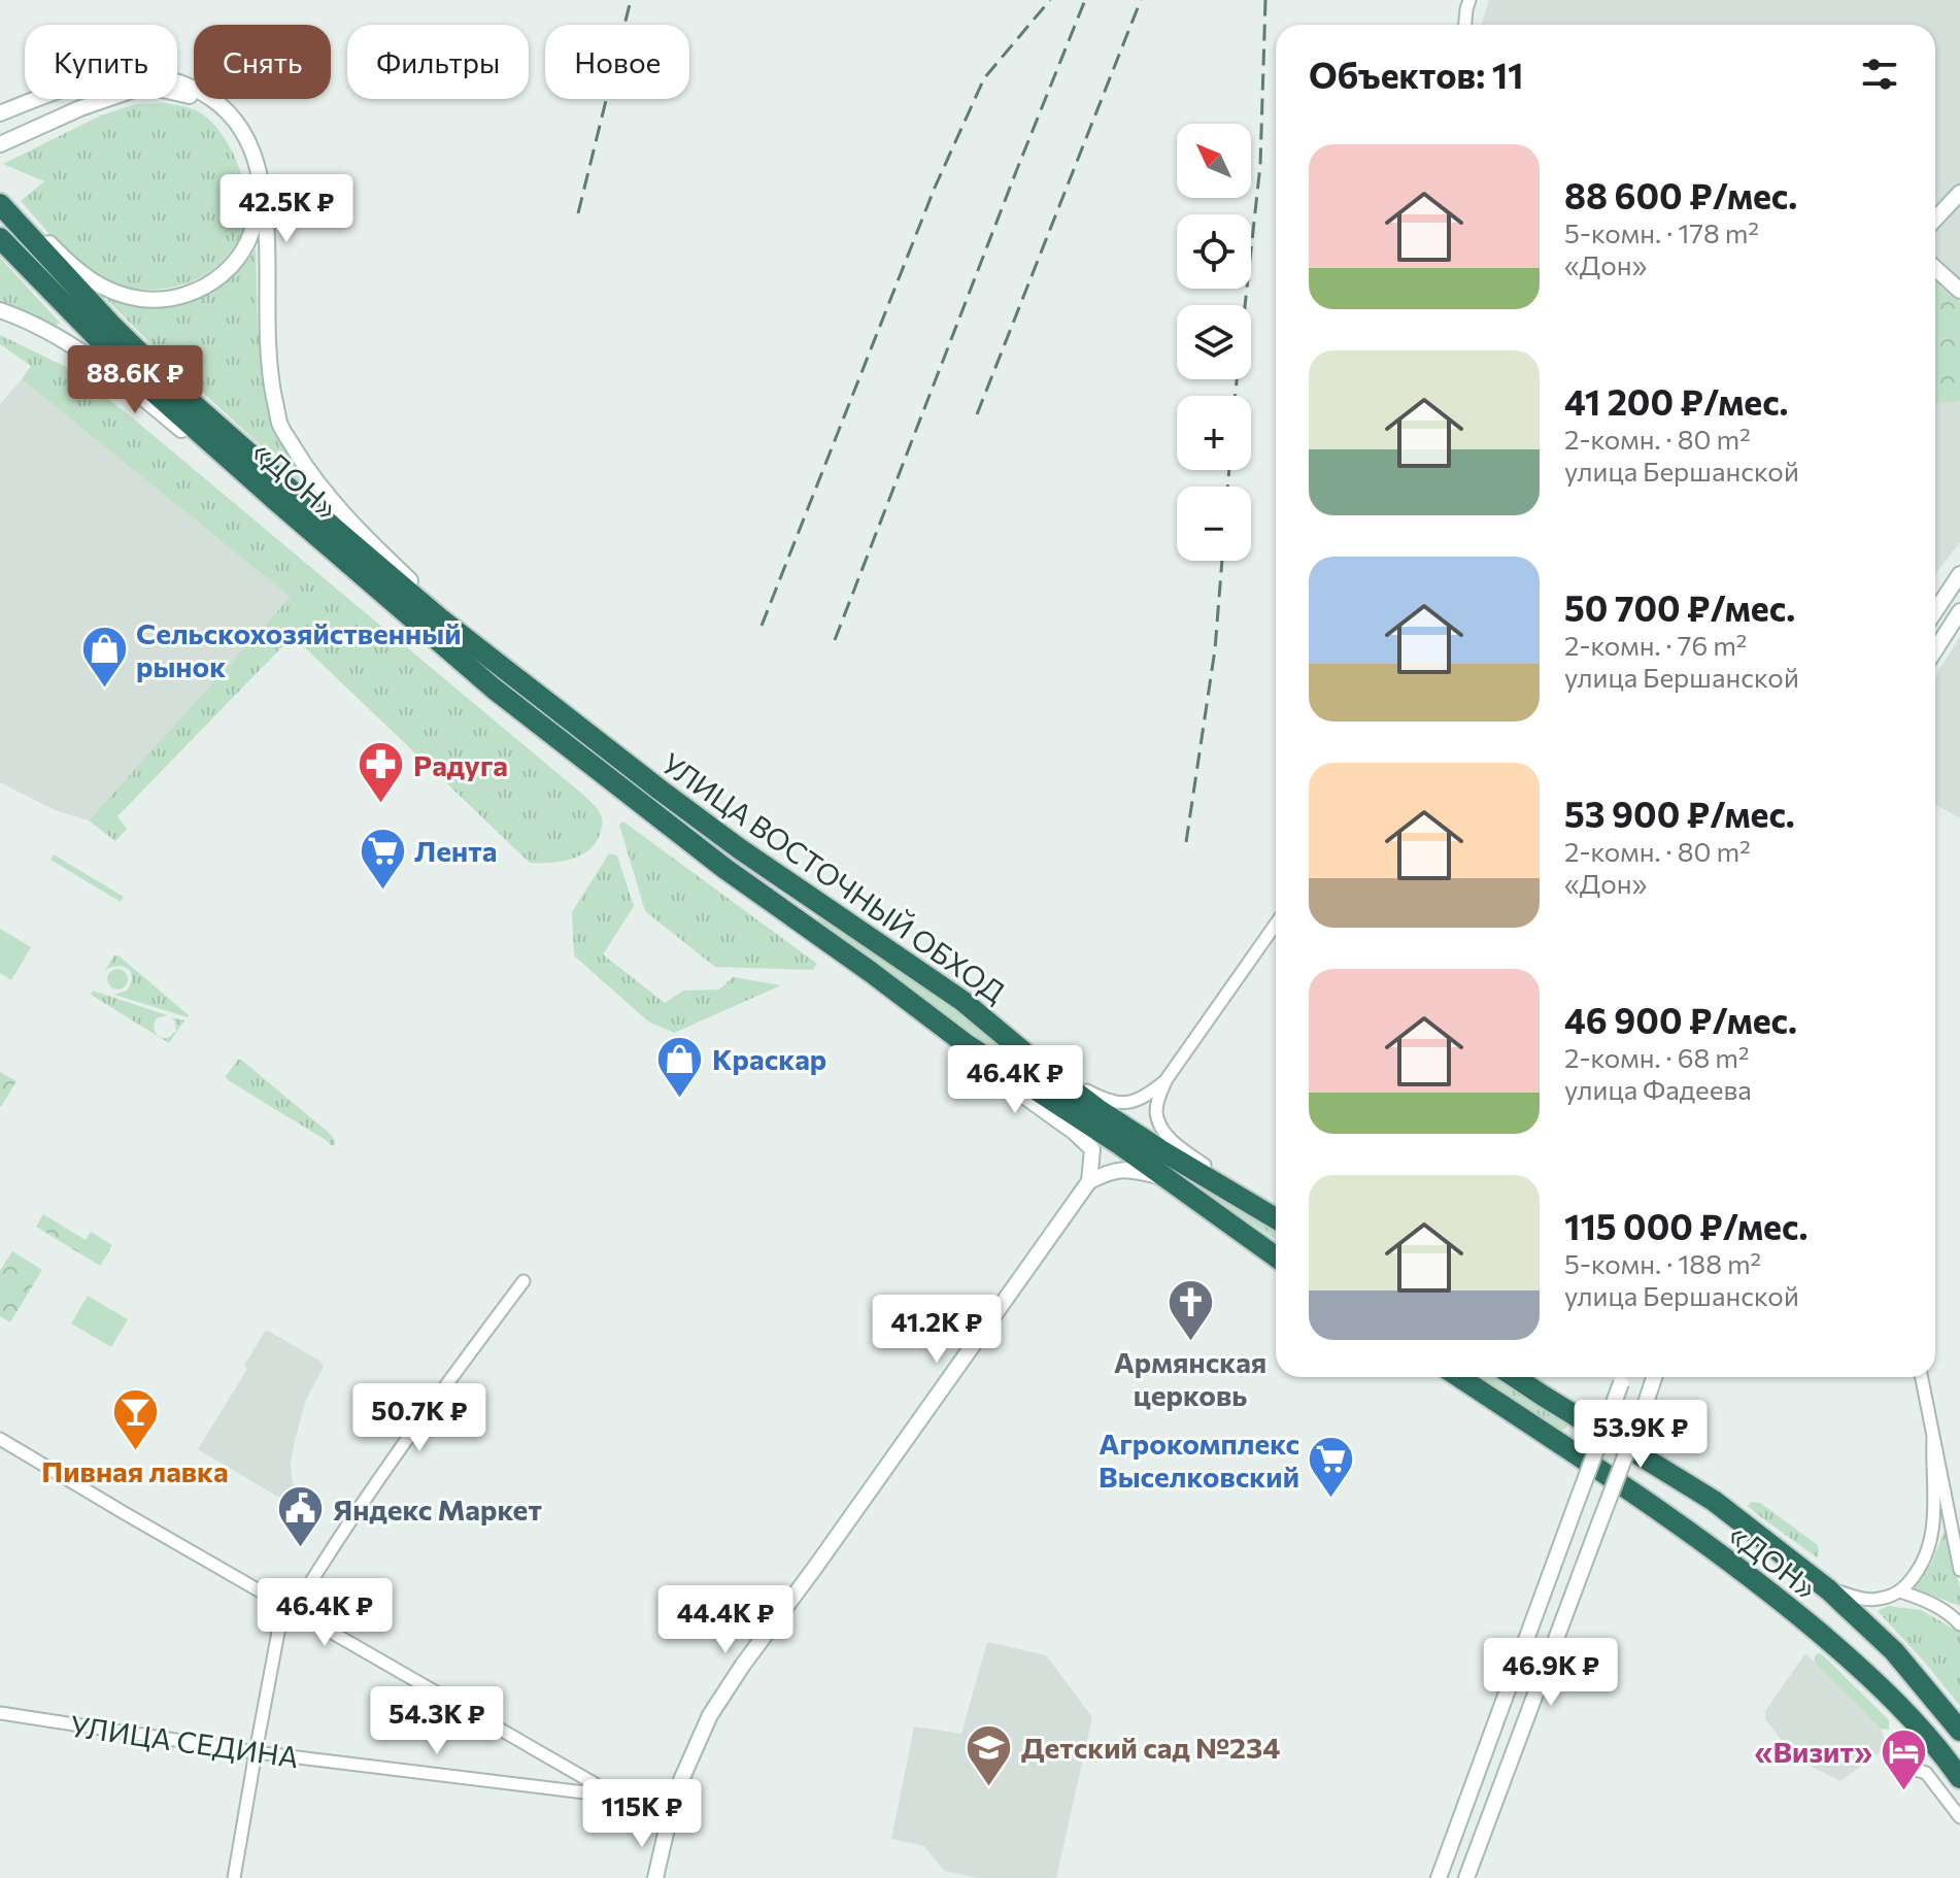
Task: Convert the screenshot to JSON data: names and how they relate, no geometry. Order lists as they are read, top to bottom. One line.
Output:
{"streets":{"highway":["«ДОН»","УЛИЦА ВОСТОЧНЫЙ ОБХОД"],"street":["УЛИЦА СЕДИНА"]},"crossings":[["«ДОН»","УЛИЦА ВОСТОЧНЫЙ ОБХОД"]],"places":{"shop":["Сельскохозяйственный рынок","Краскар"],"pharmacy":["Радуга"],"supermarket":["Лента","Агрокомплекс Выселковский"],"church":["Армянская церковь"],"bar":["Пивная лавка"],"public building":["Яндекс Маркет"],"school or university":["Детский сад №234"],"hotel":["«Визит»"]},"north":"top left","page":{"chip":["Купить","Снять","Фильтры","Новое"],"heading":"Объектов: 11","map_buttons":["+","−"],"list":[{"name":"88 600 ₽/мес.","note":"5-комн. · 178 m² · «Дон»"},{"name":"41 200 ₽/мес.","note":"2-комн. · 80 m² · улица Бершанской"},{"name":"50 700 ₽/мес.","note":"2-комн. · 76 m² · улица Бершанской"},{"name":"53 900 ₽/мес.","note":"2-комн. · 80 m² · «Дон»"},{"name":"46 900 ₽/мес.","note":"2-комн. · 68 m² · улица Фадеева"},{"name":"115 000 ₽/мес.","note":"5-комн. · 188 m² · улица Бершанской"}],"price":["42.5K ₽","88.6K ₽","46.4K ₽","41.2K ₽","50.7K ₽","53.9K ₽","46.4K ₽","44.4K ₽","46.9K ₽","54.3K ₽","115K ₽"]}}
